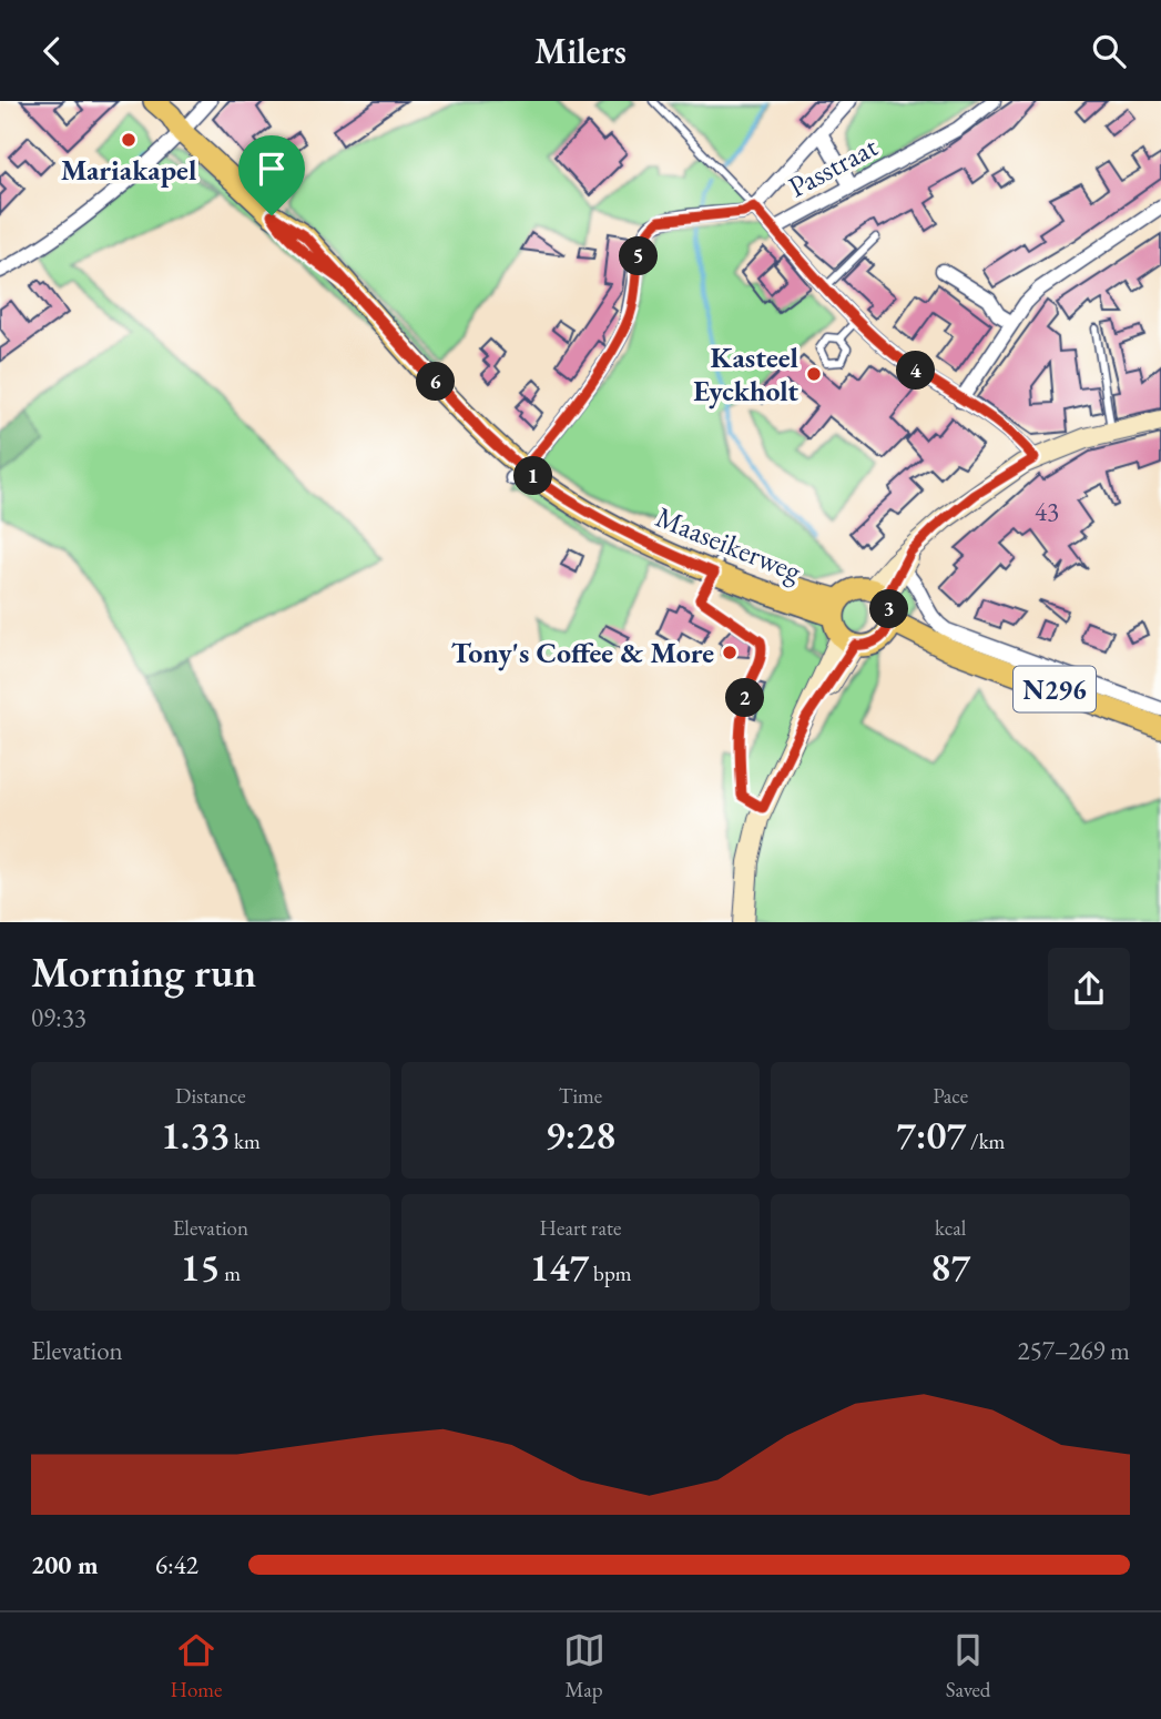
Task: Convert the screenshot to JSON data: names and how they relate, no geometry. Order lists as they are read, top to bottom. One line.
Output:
{"streets":{"main road":["Maaseikerweg","N296"],"street":["Passtraat"]},"places":["Mariakapel","Kasteel Eyckholt","Tony's Coffee & More"],"house_numbers":["43"],"page":{"header":"Milers","pins":["5","4","6","1","3","2"],"heading":["Morning run","09:33"],"stats":[["Distance","1.33 km"],["Time","9:28"],["Pace","7:07 /km"],["Elevation","15 m"],["Heart rate","147 bpm"],["kcal","87"]],"chart":["Elevation","257–269 m"],"list":[{"name":"200 m","note":"6:42"}],"tabs":["Home","Map","Saved"]}}
